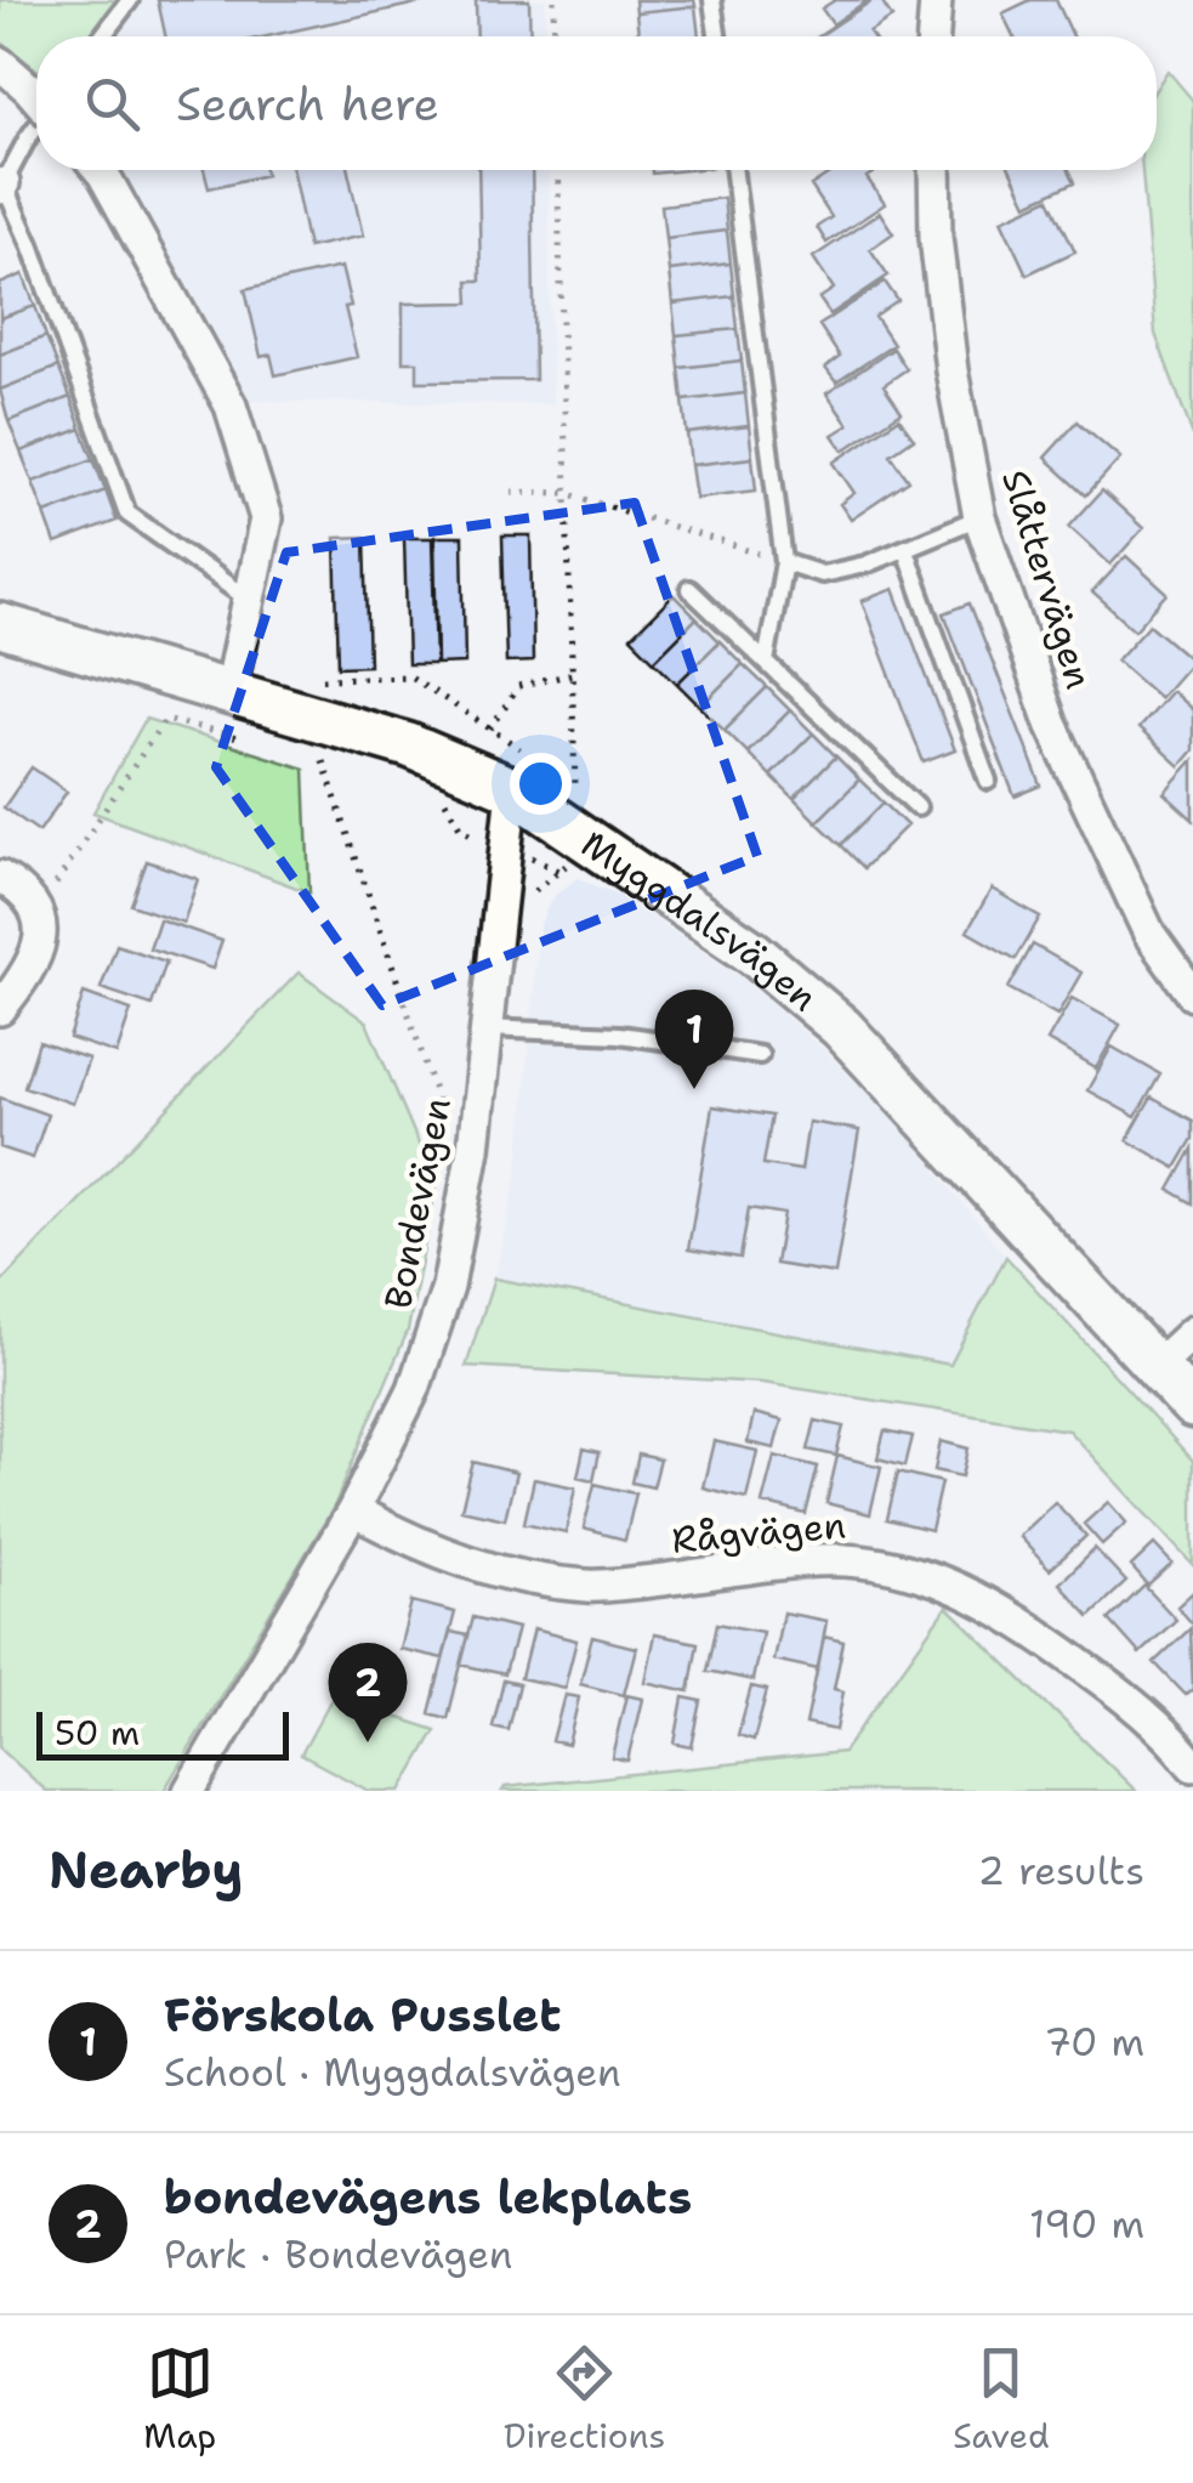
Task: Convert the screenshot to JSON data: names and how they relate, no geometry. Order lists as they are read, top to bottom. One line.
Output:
{"streets":{"street":["Slåttervägen","Myggdalsvägen","Bondevägen","Rågvägen"]},"crossings":[["Myggdalsvägen","Bondevägen"],["Bondevägen","Rågvägen"]],"scale_bar":"50 m","page":{"search":"Search here","pins":["1","2"],"scale":"50 m","heading":["Nearby","2 results"],"list":[{"mark":"1","name":"Förskola Pusslet","note":"School · Myggdalsvägen","value":"70 m"},{"mark":"2","name":"bondevägens lekplats","note":"Park · Bondevägen","value":"190 m"}],"nav":["Map","Directions","Saved"]}}
